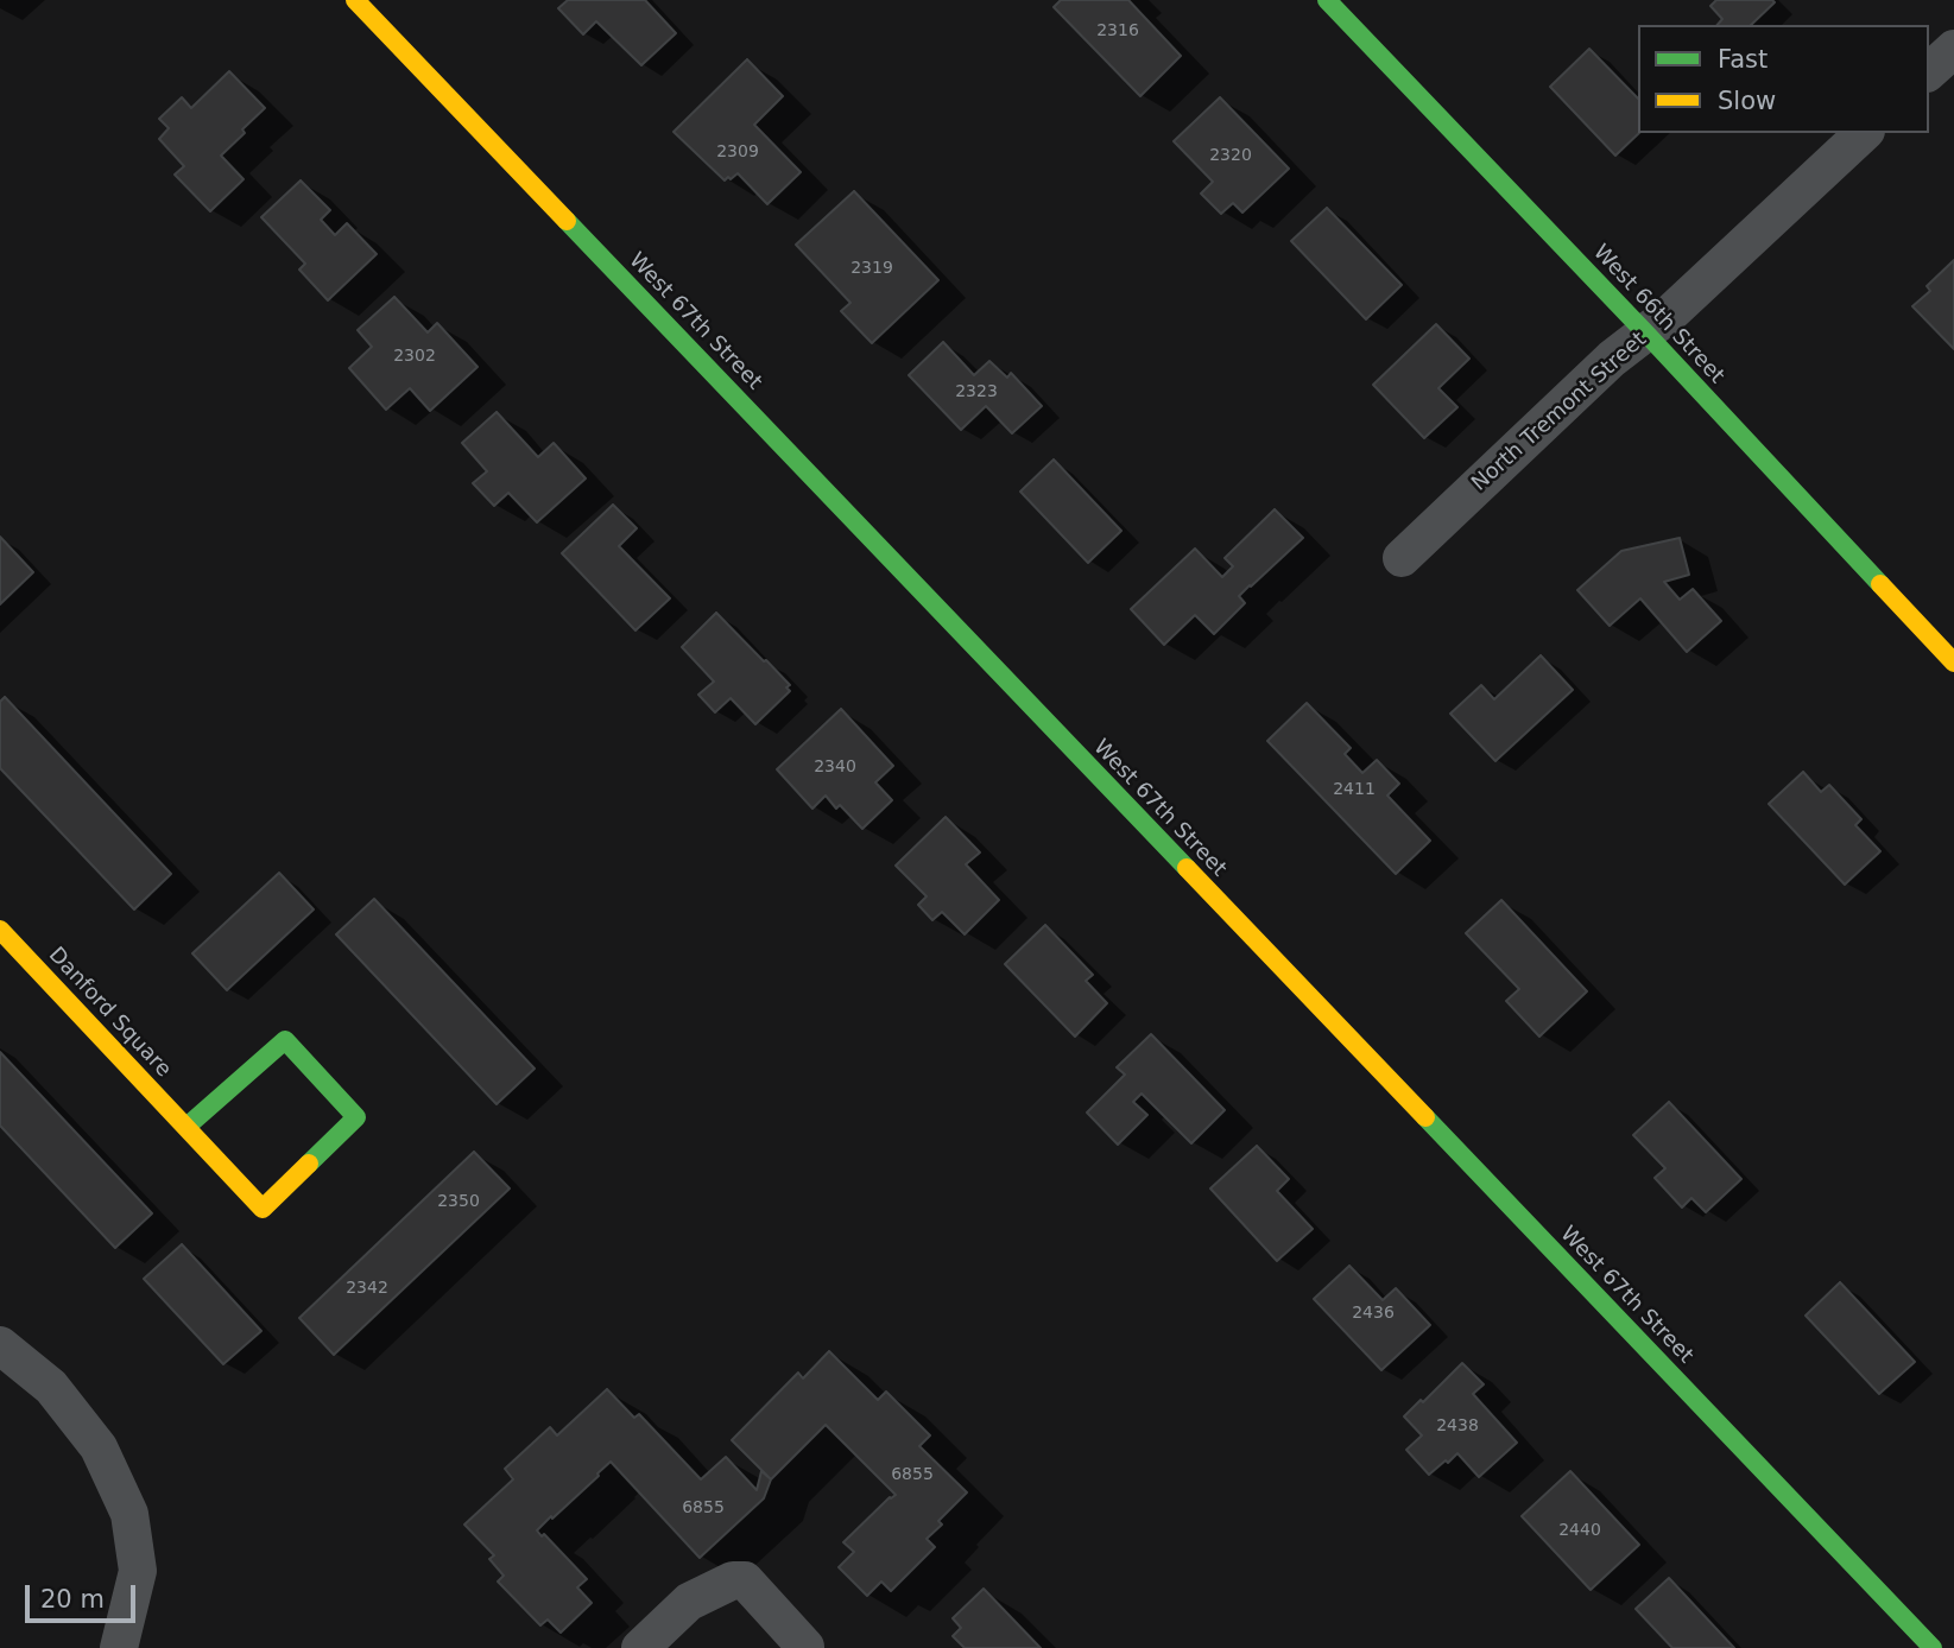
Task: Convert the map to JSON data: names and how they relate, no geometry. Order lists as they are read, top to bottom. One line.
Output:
{"streets":{"street":["West 66th Street","West 67th Street","North Tremont Street","Danford Square"]},"crossings":[["West 66th Street","North Tremont Street"]],"house_numbers":["2316","2309","2320","2319","2302","2323","2340","2411","2350","2342","2436","2438","6855","6855","2440"],"legend":["Fast","Slow"],"scale_bar":"20 m"}
